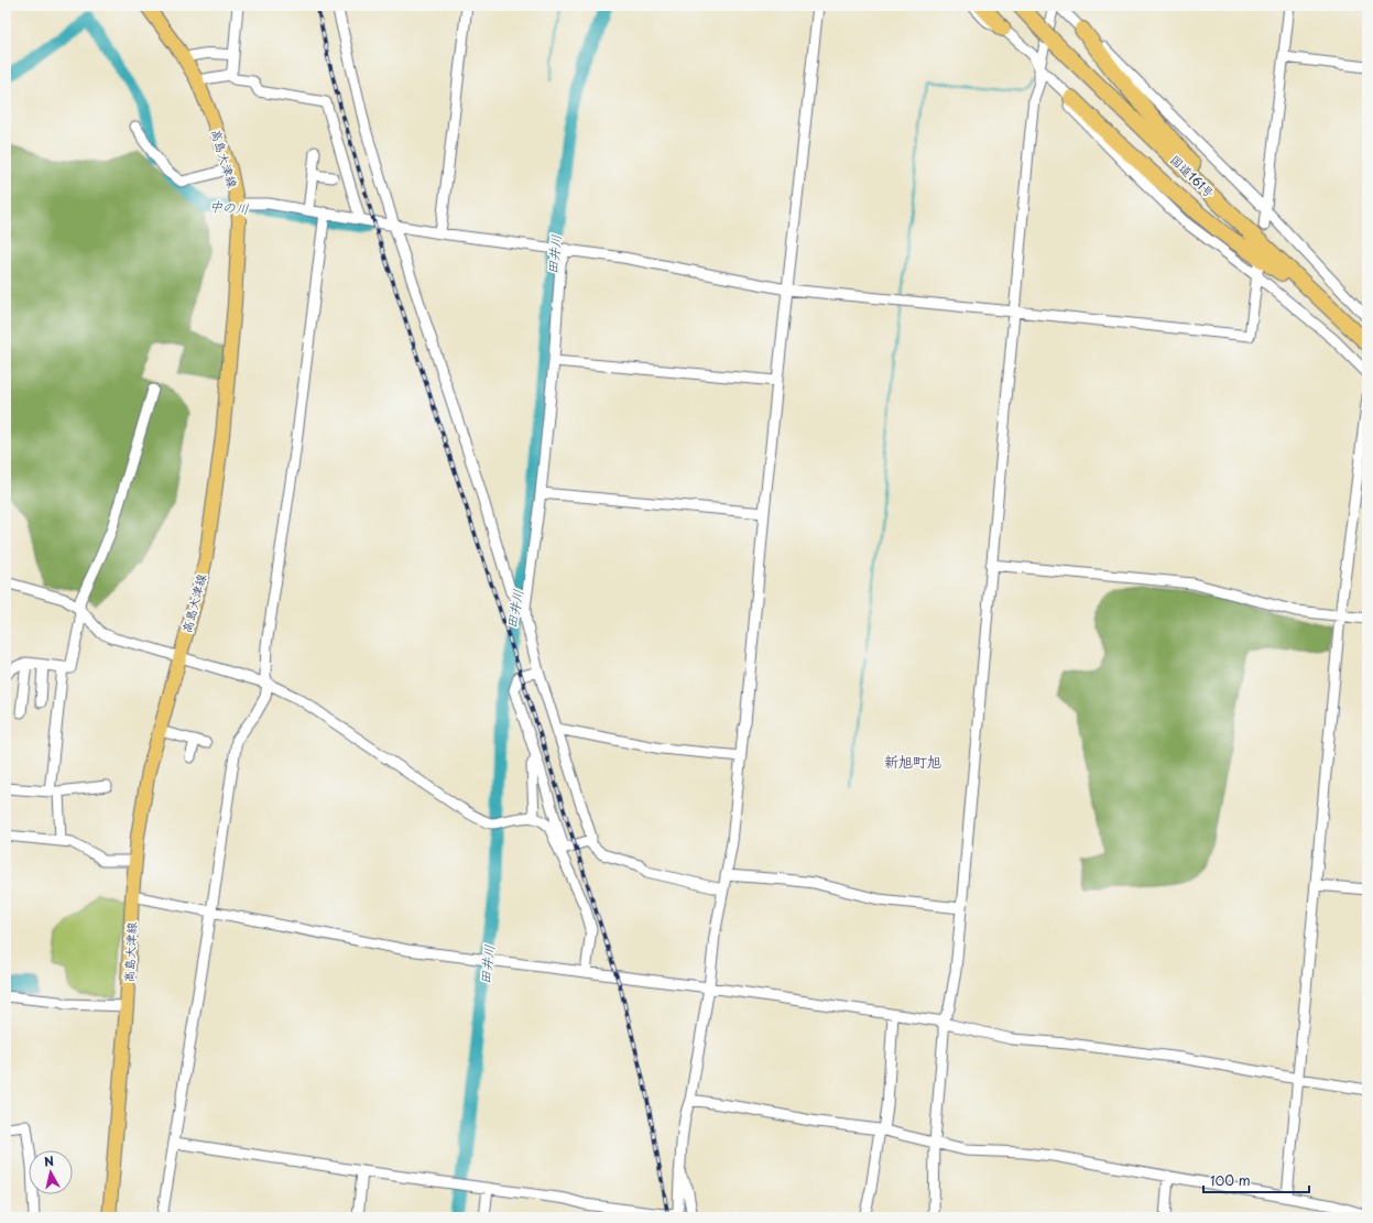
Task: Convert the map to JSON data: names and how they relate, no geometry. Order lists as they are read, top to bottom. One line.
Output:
{"streets":{"highway":["国道161号"],"main road":["高島大津線"]},"districts":["新旭町旭"],"water":["中の川","田井川"],"scale_bar":"100 m","north":"top"}
